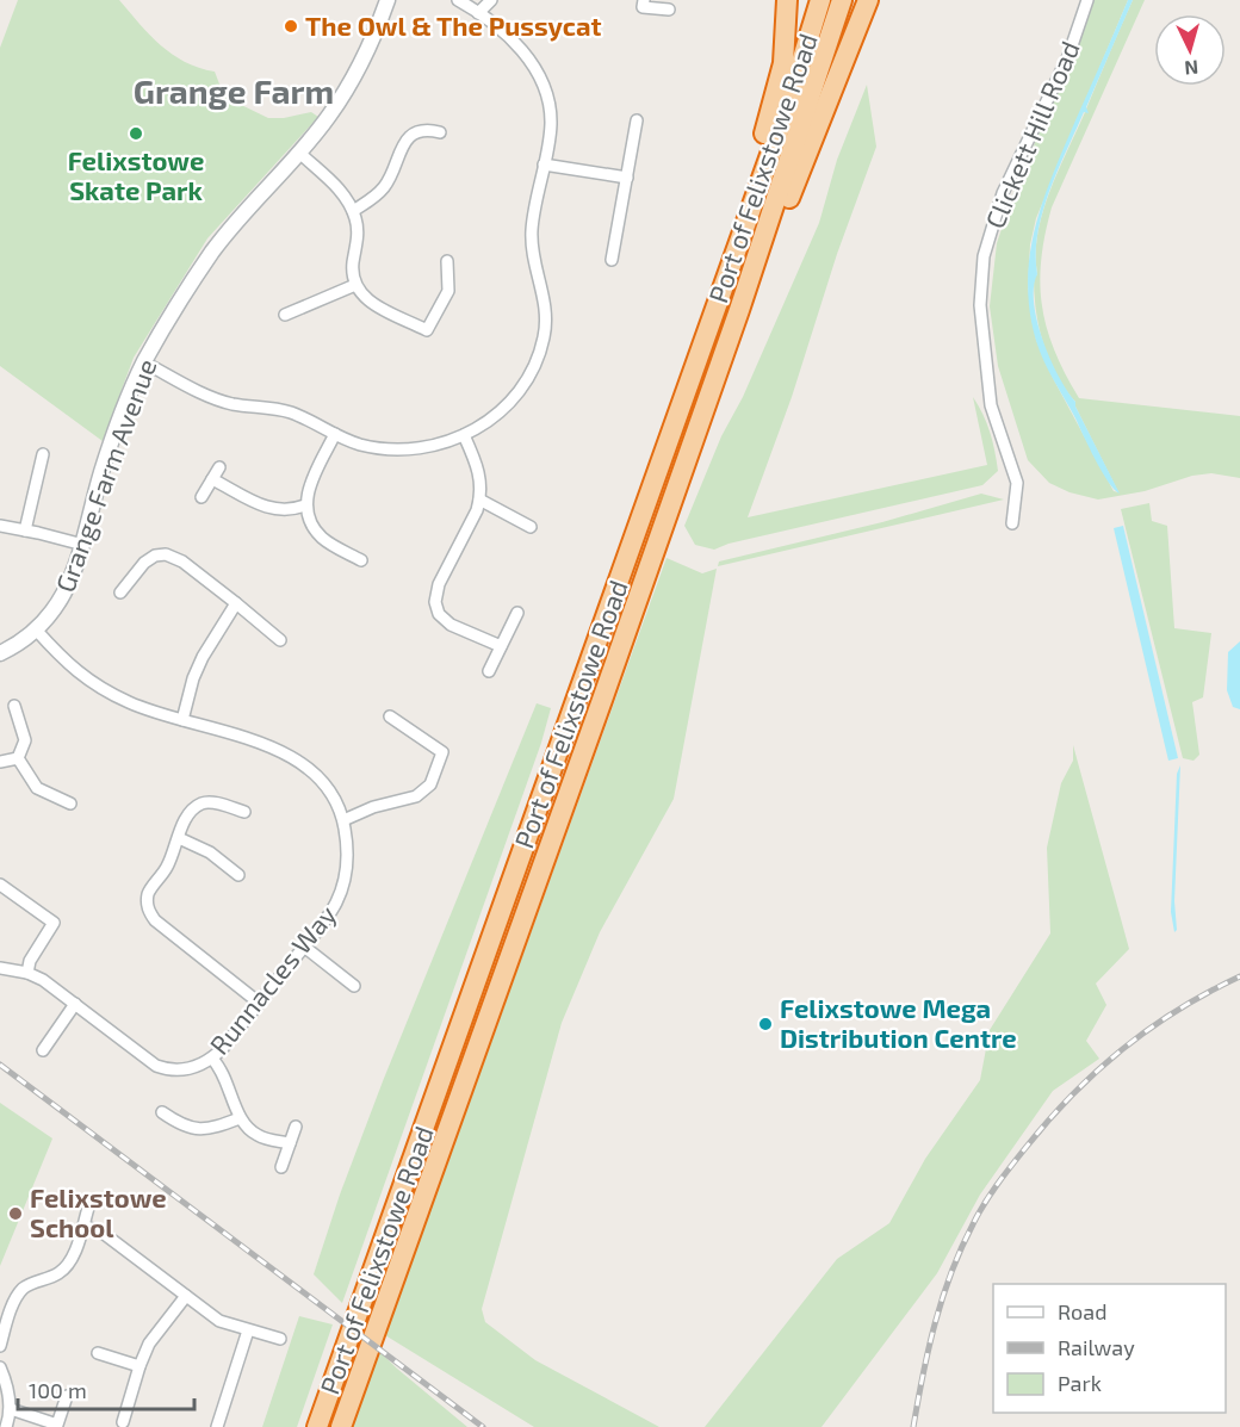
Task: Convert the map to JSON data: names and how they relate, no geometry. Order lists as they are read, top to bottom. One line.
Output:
{"streets":{"highway":["Port of Felixstowe Road"],"street":["Clickett Hill Road","Grange Farm Avenue","Runnacles Way"]},"crossings":[["Grange Farm Avenue","Runnacles Way"]],"districts":["Grange Farm"],"places":["The Owl & The Pussycat","Felixstowe Skate Park","Felixstowe Mega Distribution Centre","Felixstowe School"],"legend":["Road","Railway","Park"],"scale_bar":"100 m","north":"bottom"}
